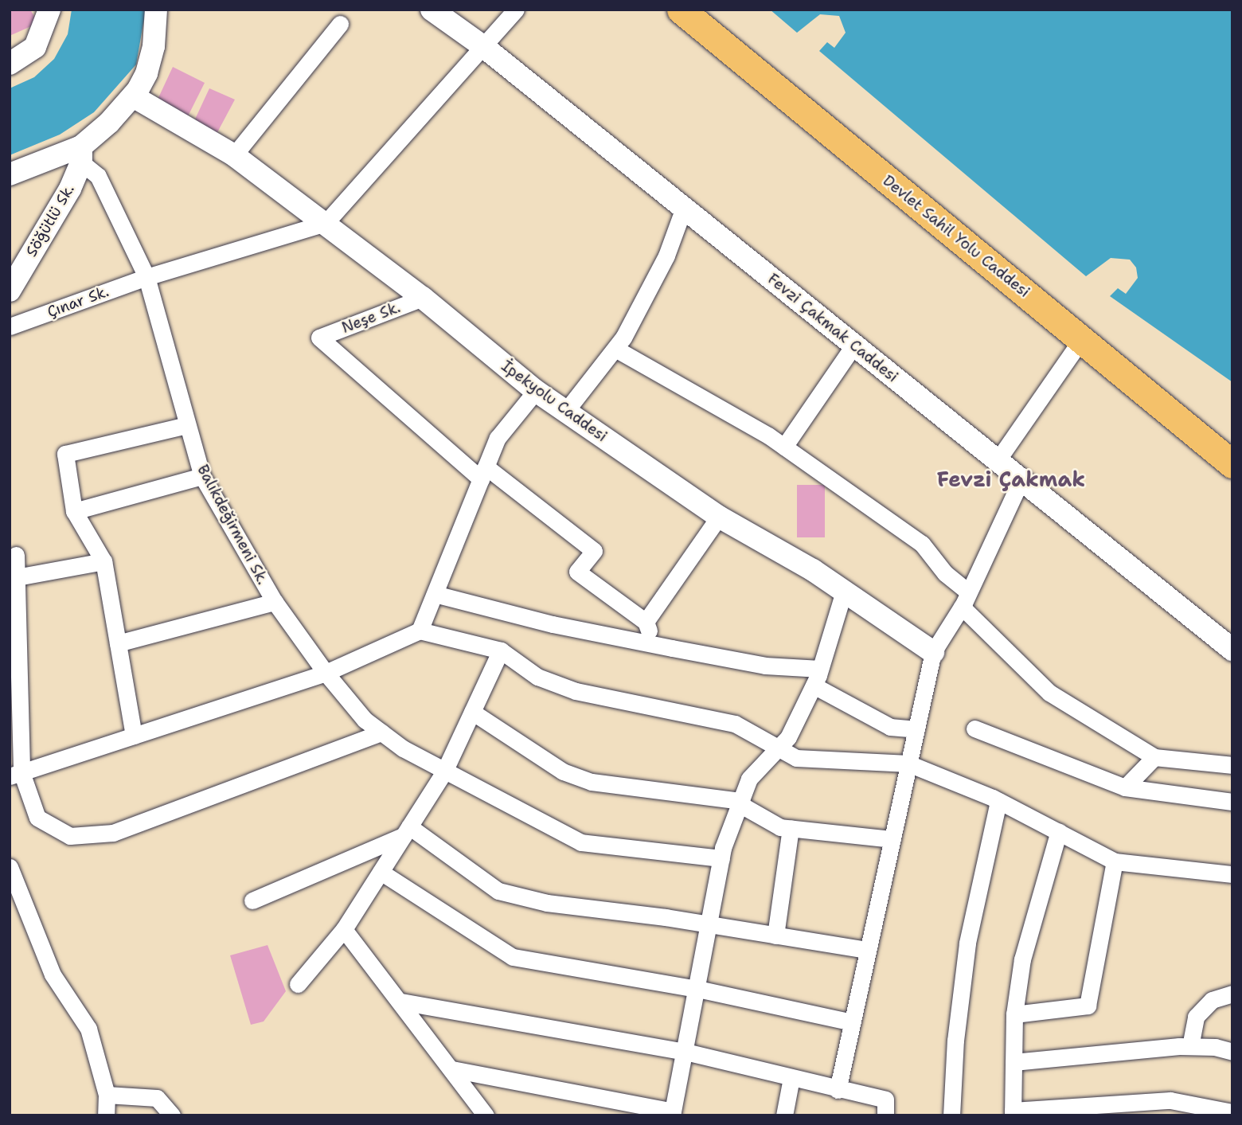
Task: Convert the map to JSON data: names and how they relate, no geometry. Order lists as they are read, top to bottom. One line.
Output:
{"streets":{"main road":["Devlet Sahil Yolu Caddesi"],"street":["Söğütlü Sk.","Çınar Sk.","Neşe Sk.","Fevzi Çakmak Caddesi","İpekyolu Caddesi","Balıkdeğirmeni Sk."]},"crossings":[["Söğütlü Sk.","Balıkdeğirmeni Sk."],["Çınar Sk.","İpekyolu Caddesi"],["Çınar Sk.","Balıkdeğirmeni Sk."],["Neşe Sk.","İpekyolu Caddesi"]],"districts":["Fevzi Çakmak"]}
